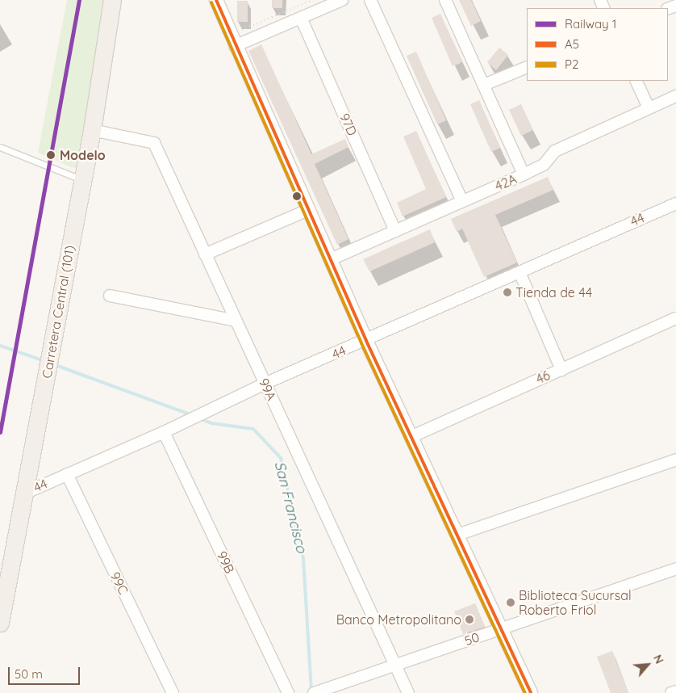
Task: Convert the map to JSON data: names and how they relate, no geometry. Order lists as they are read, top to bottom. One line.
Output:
{"streets":{"main road":["Carretera Central (101)"],"street":["97D","42A","44","46","99A","99B","99C","50"]},"crossings":[["97D","42A"],["44","Carretera Central (101)"],["44","99A"],["44","99B"],["44","99C"],["Carretera Central (101)","99A"],["99A","50"]],"water":["San Francisco"],"places":["Modelo","Tienda de 44","Biblioteca Sucursal Roberto Friol","Banco Metropolitano"],"lines":["rail line 1","transit line A5","transit line P2"],"legend":["Railway 1","A5","P2"],"scale_bar":"50 m","north":"top right"}
